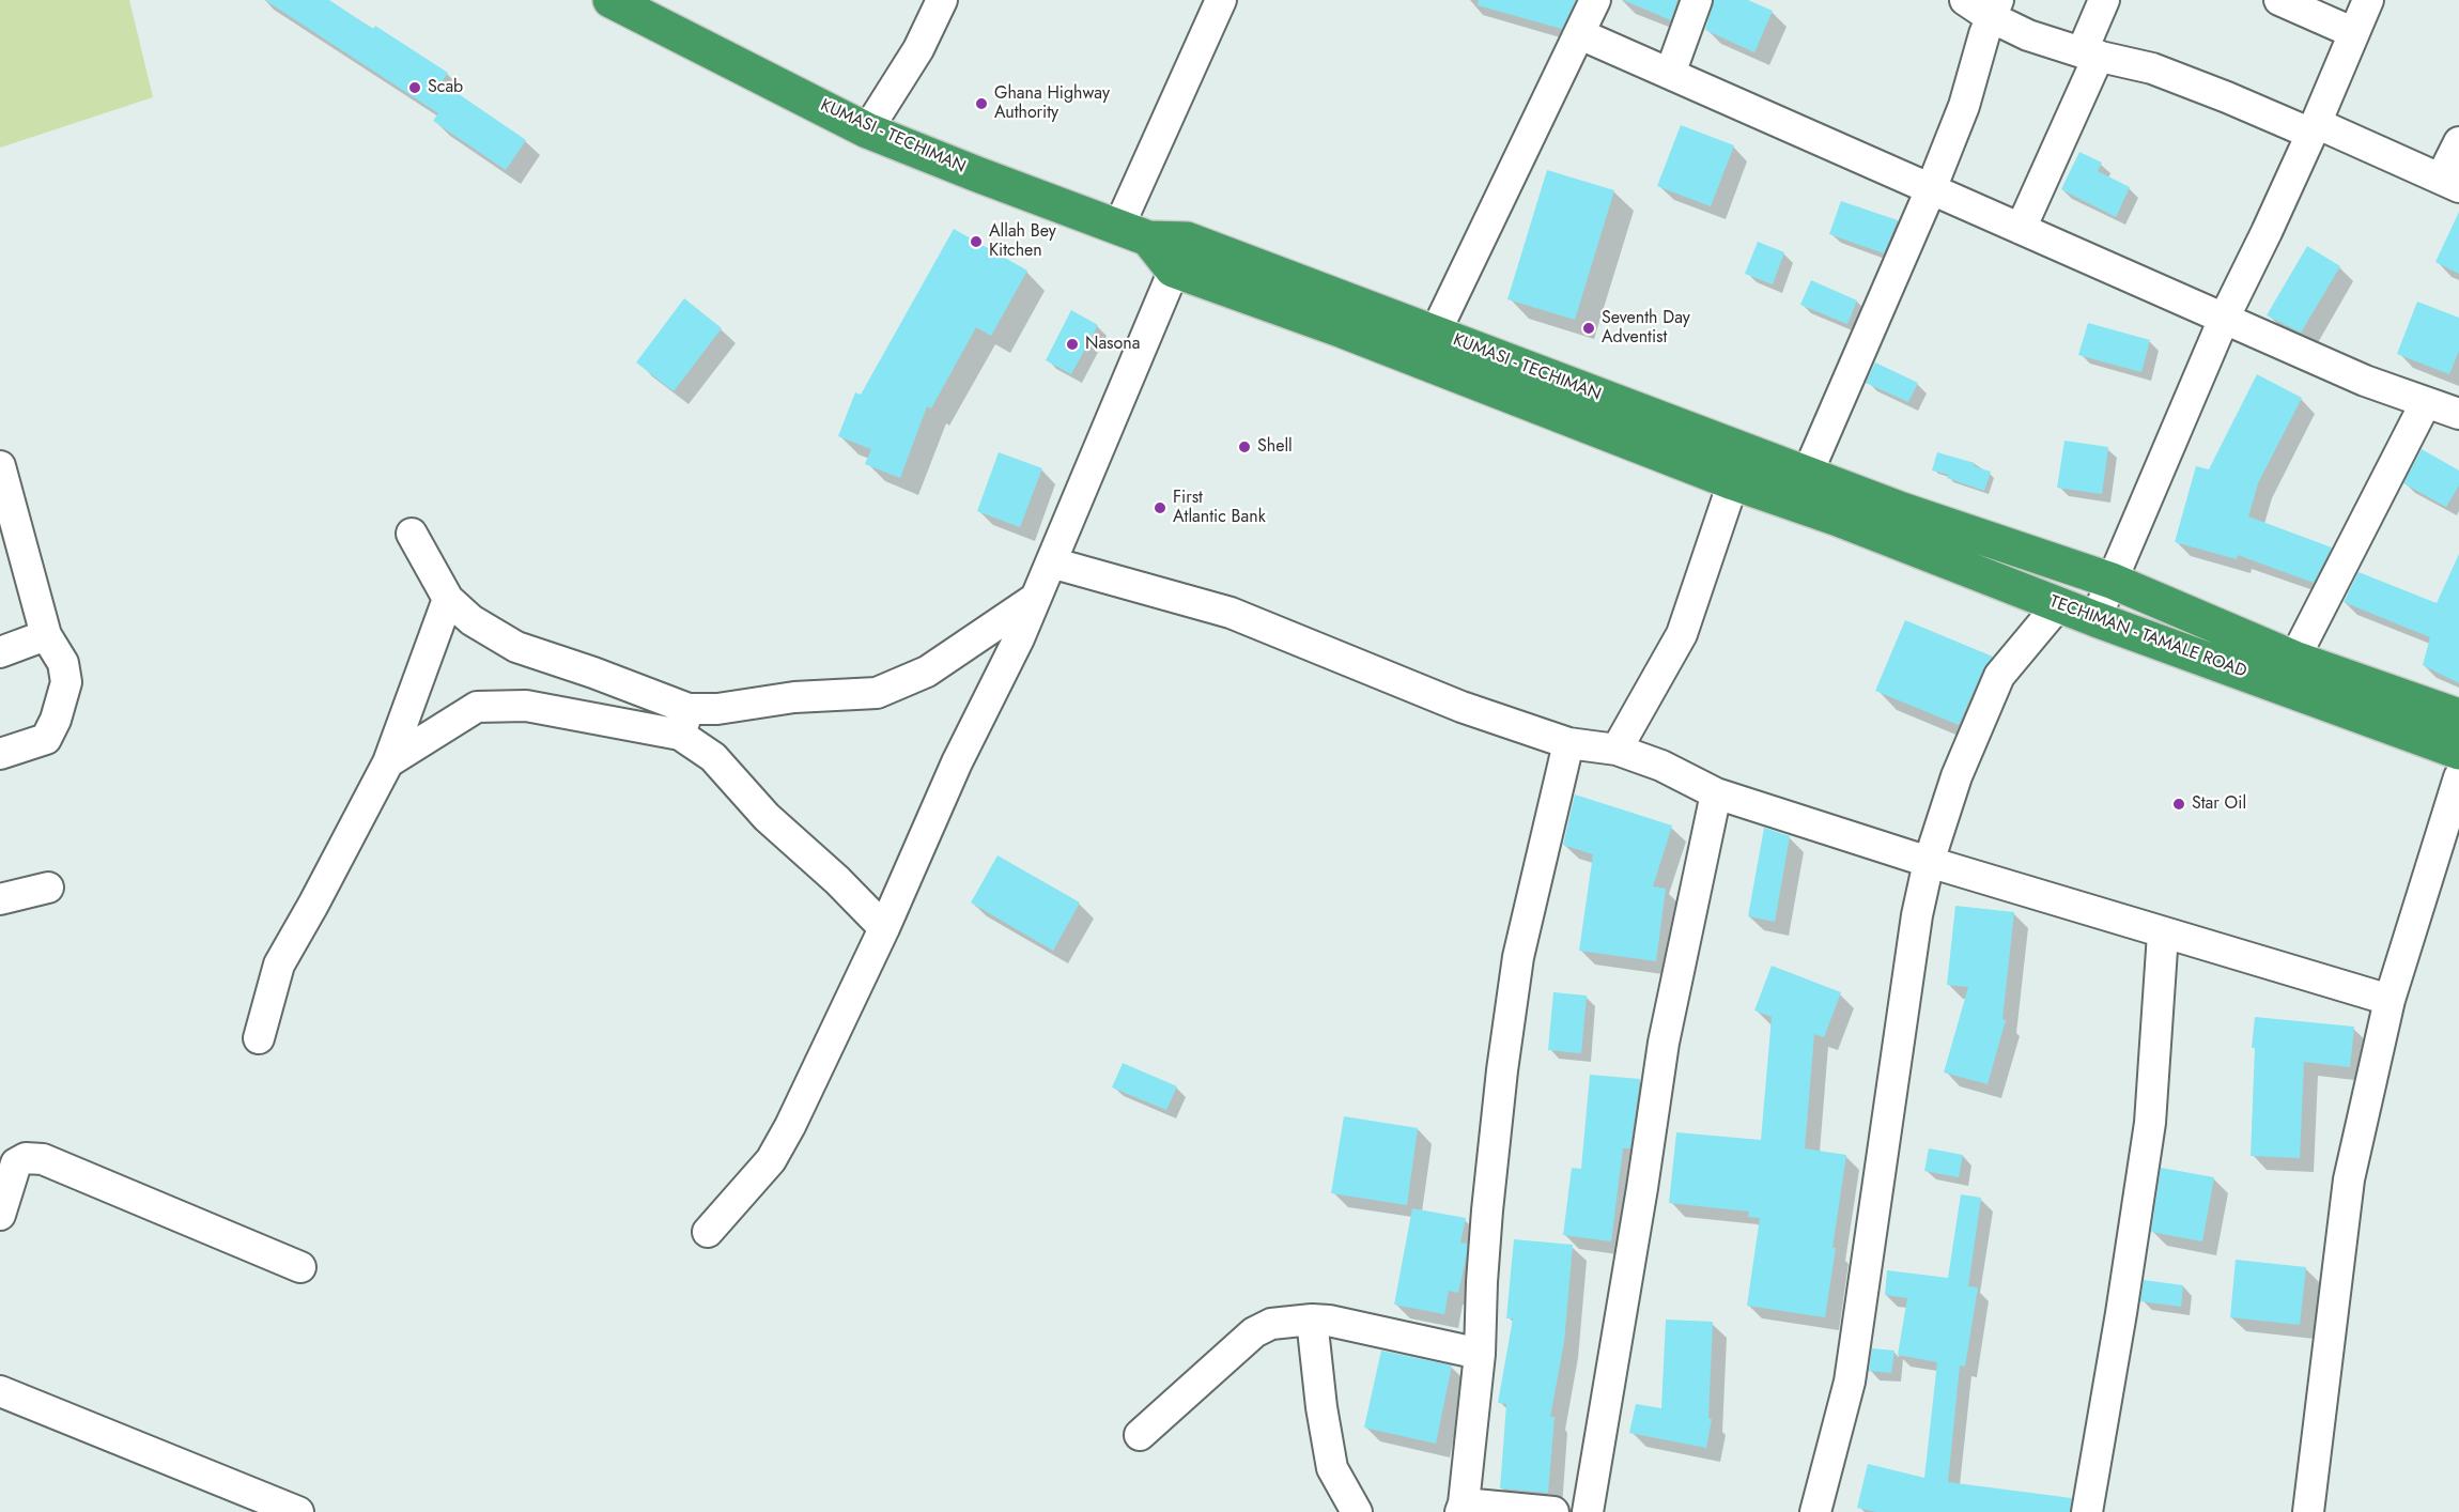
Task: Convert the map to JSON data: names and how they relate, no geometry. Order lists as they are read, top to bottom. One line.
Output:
{"streets":{"highway":["KUMASI - TECHIMAN","TECHIMAN - TAMALE ROAD"]},"crossings":[["KUMASI - TECHIMAN","TECHIMAN - TAMALE ROAD"]],"places":["Scab","Ghana Highway Authority","Allah Bey Kitchen","Seventh Day Adventist","Nasona","Shell","First Atlantic Bank","Star Oil"]}
